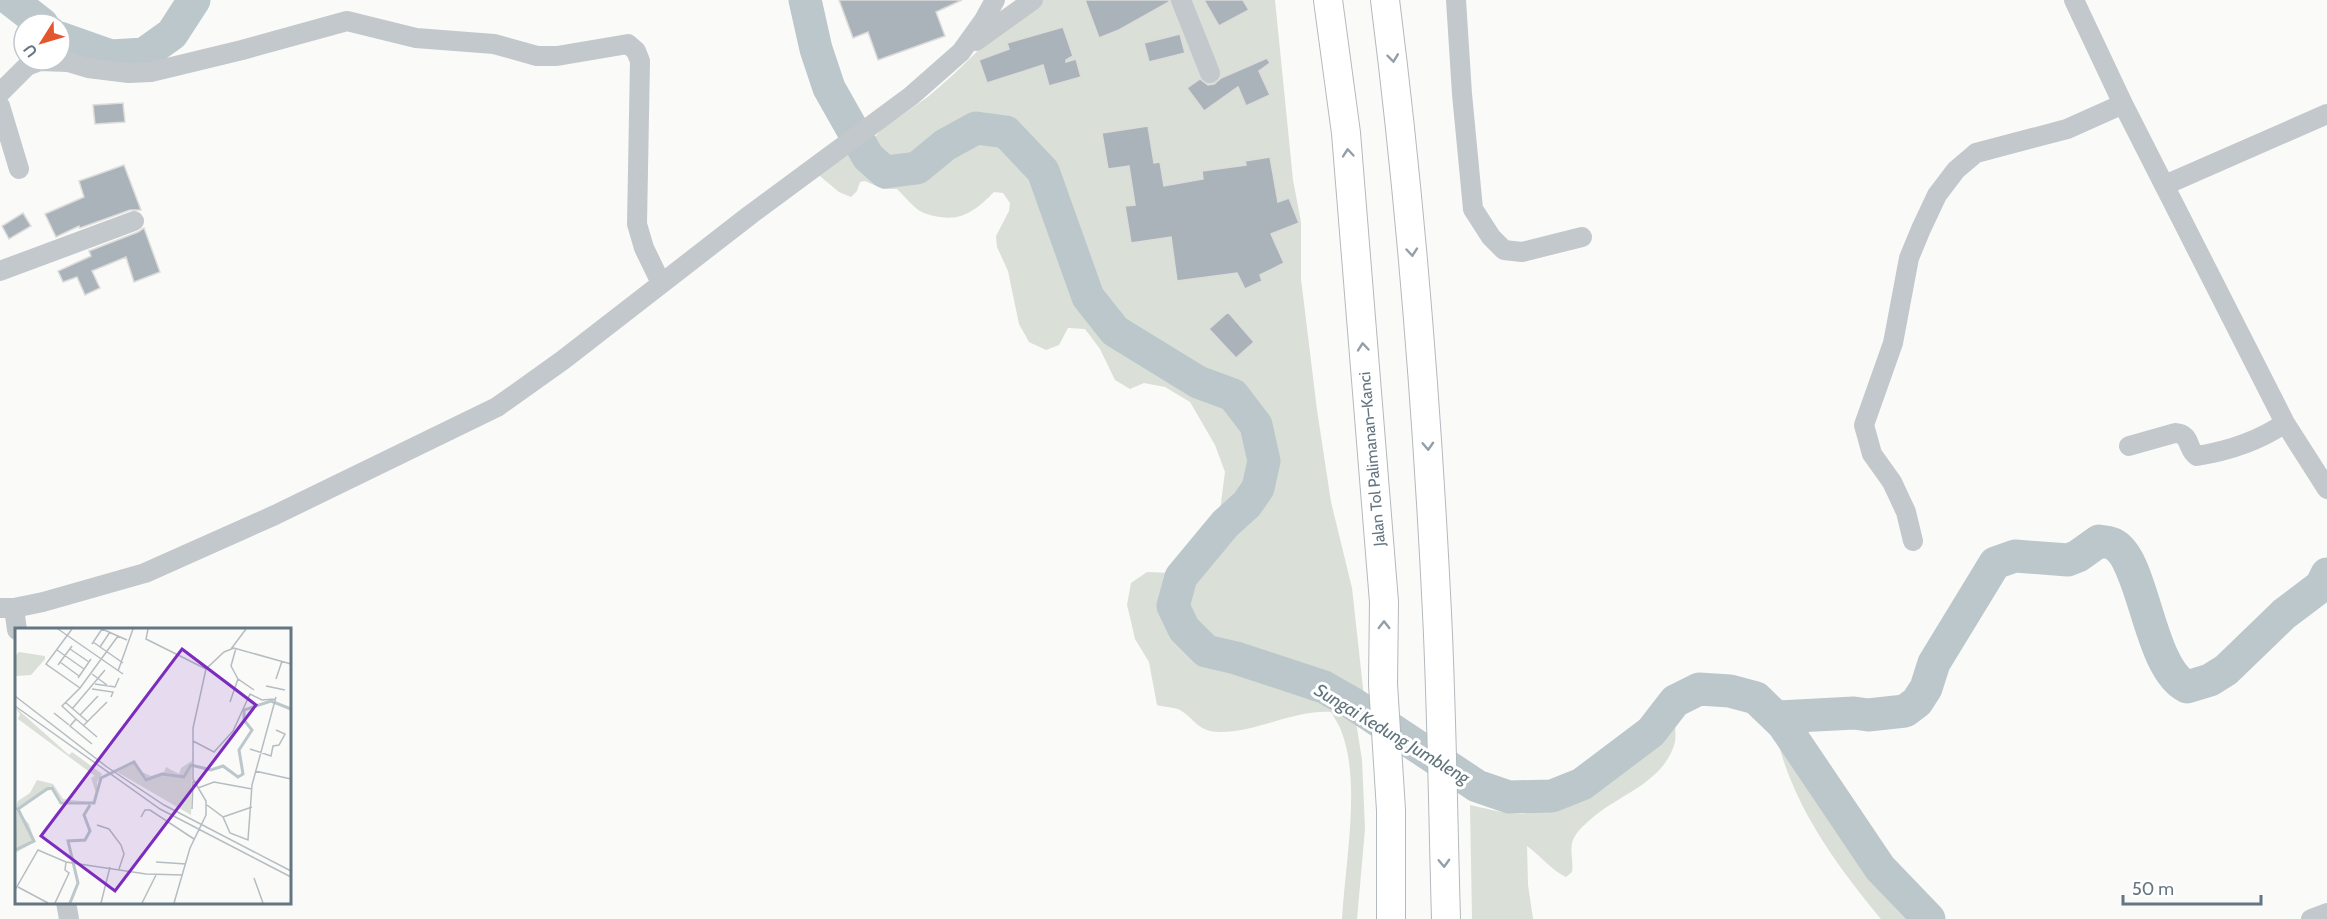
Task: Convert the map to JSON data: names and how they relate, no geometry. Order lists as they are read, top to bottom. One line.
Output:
{"streets":{"highway":["Jalan Tol Palimanan–Kanci"]},"water":["Sungai Kedung Jumbleng"],"scale_bar":"50 m","north":"bottom left"}
